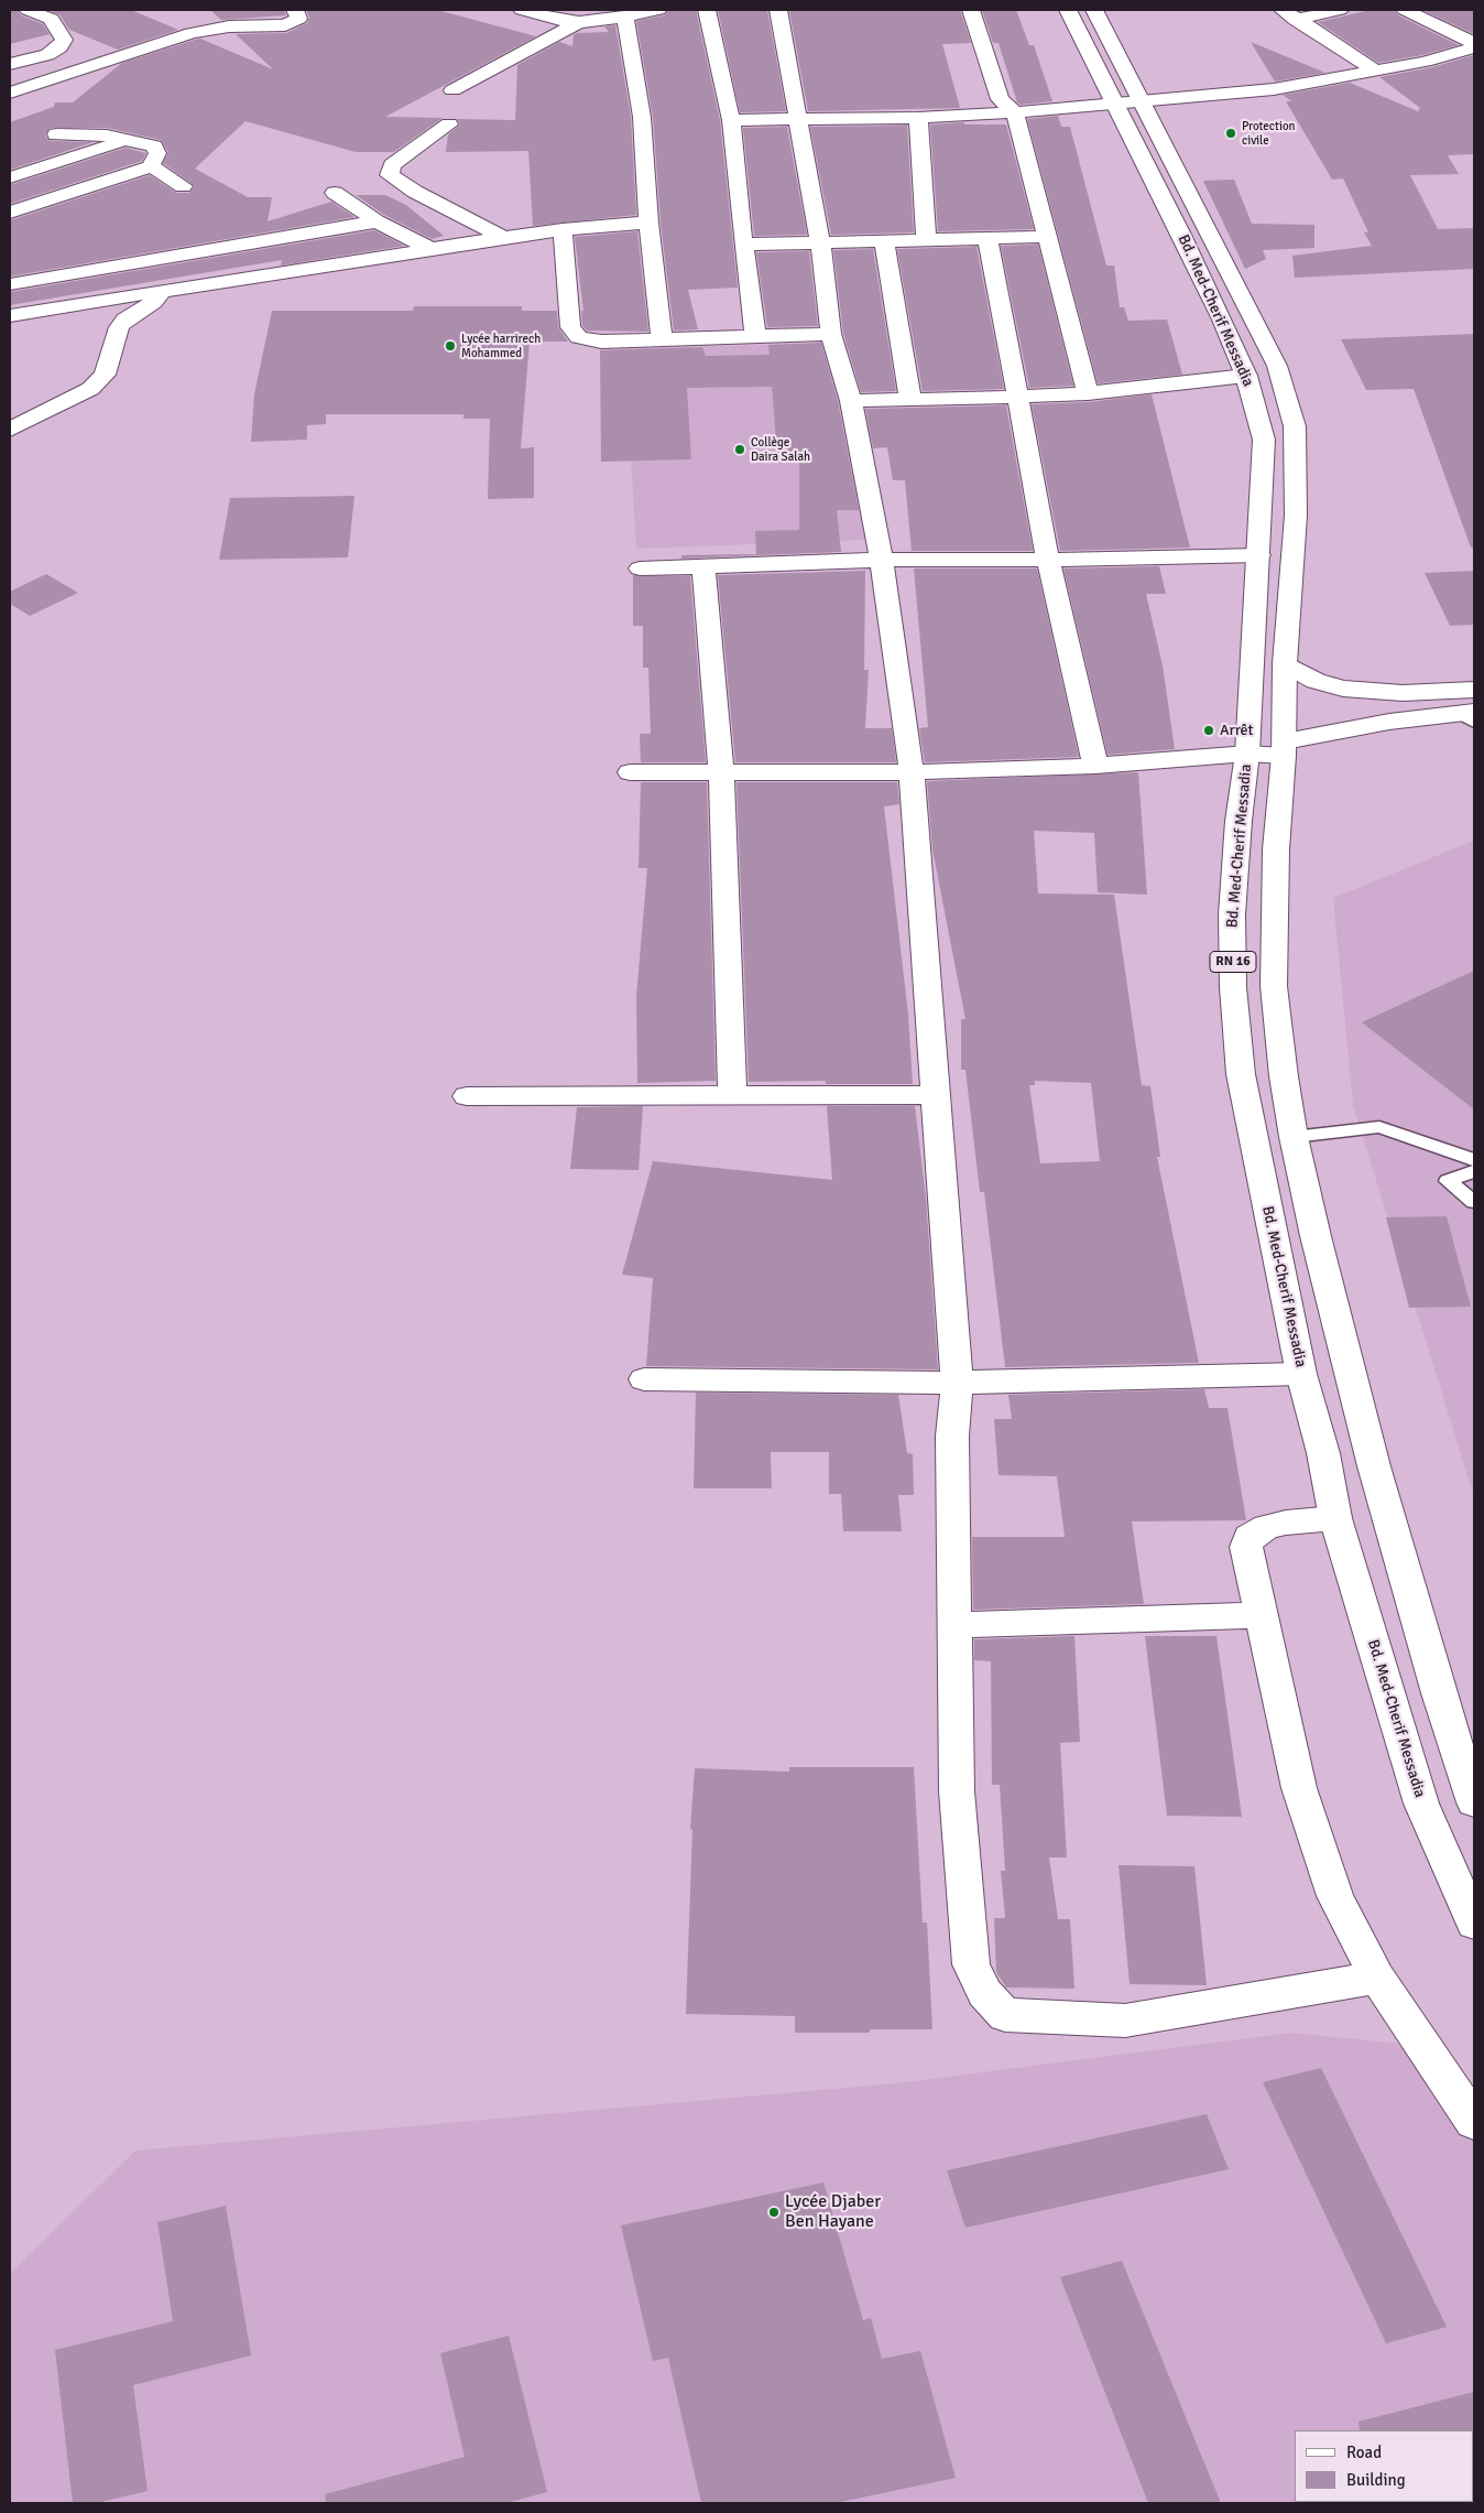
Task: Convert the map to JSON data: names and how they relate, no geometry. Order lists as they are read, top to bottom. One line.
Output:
{"streets":{"main road":["Bd. Med-Cherif Messadia","RN 16"]},"places":["Protection civile","Lycée harrirech Mohammed","Collège Daira Salah","Arrêt","Lycée Djaber Ben Hayane"],"legend":["Road","Building"]}
